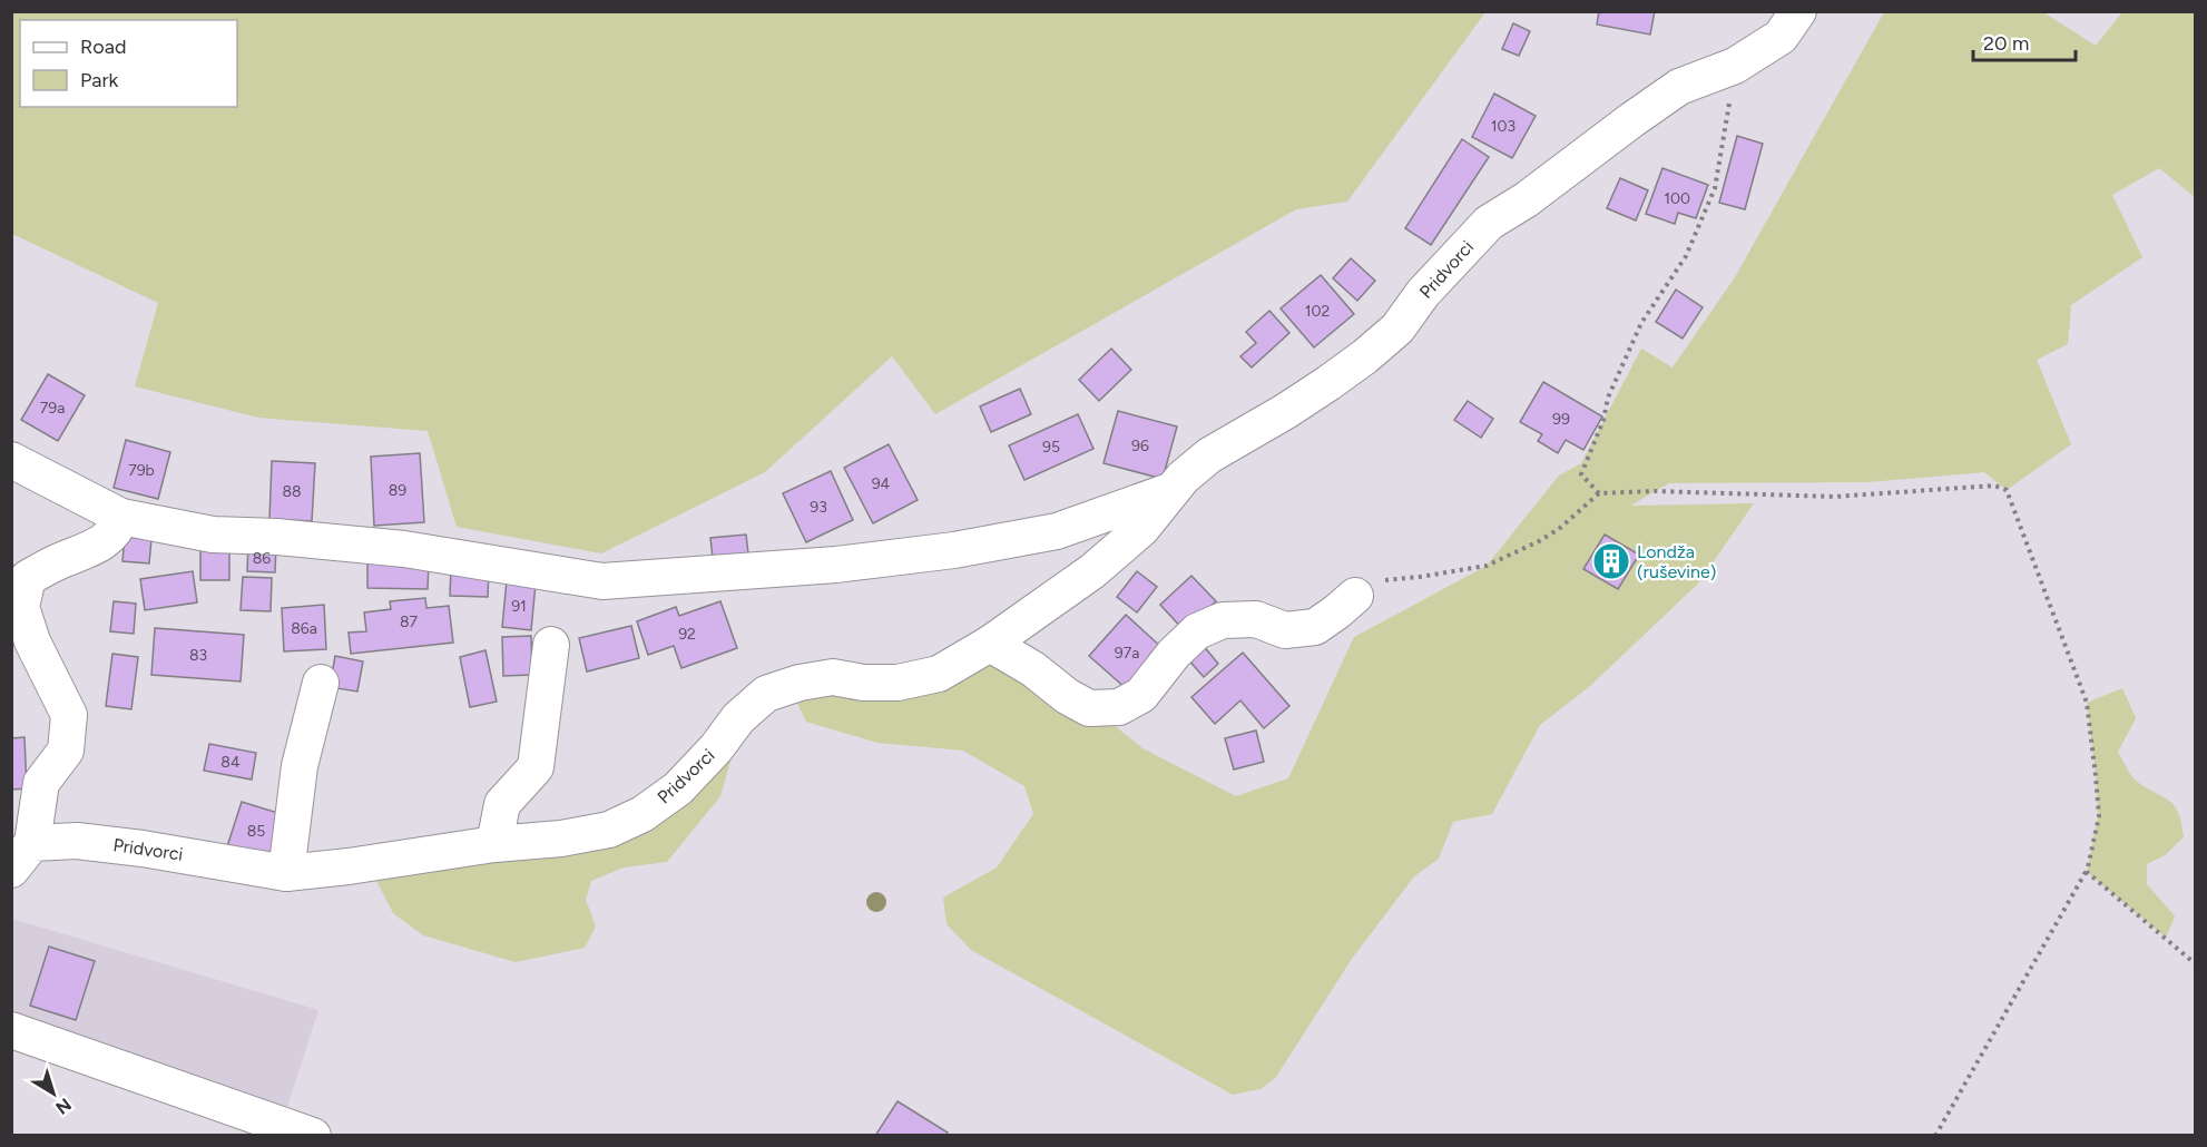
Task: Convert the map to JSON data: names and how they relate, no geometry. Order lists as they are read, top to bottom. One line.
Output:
{"streets":{"street":["Pridvorci"]},"places":{"building":["Londža (ruševine)"]},"house_numbers":["103","100","102","79a","99","96","95","79b","94","89","88","93","86","91","87","86a","92","97a","83","84","85"],"legend":["Road","Park"],"scale_bar":"20 m","north":"bottom right"}
